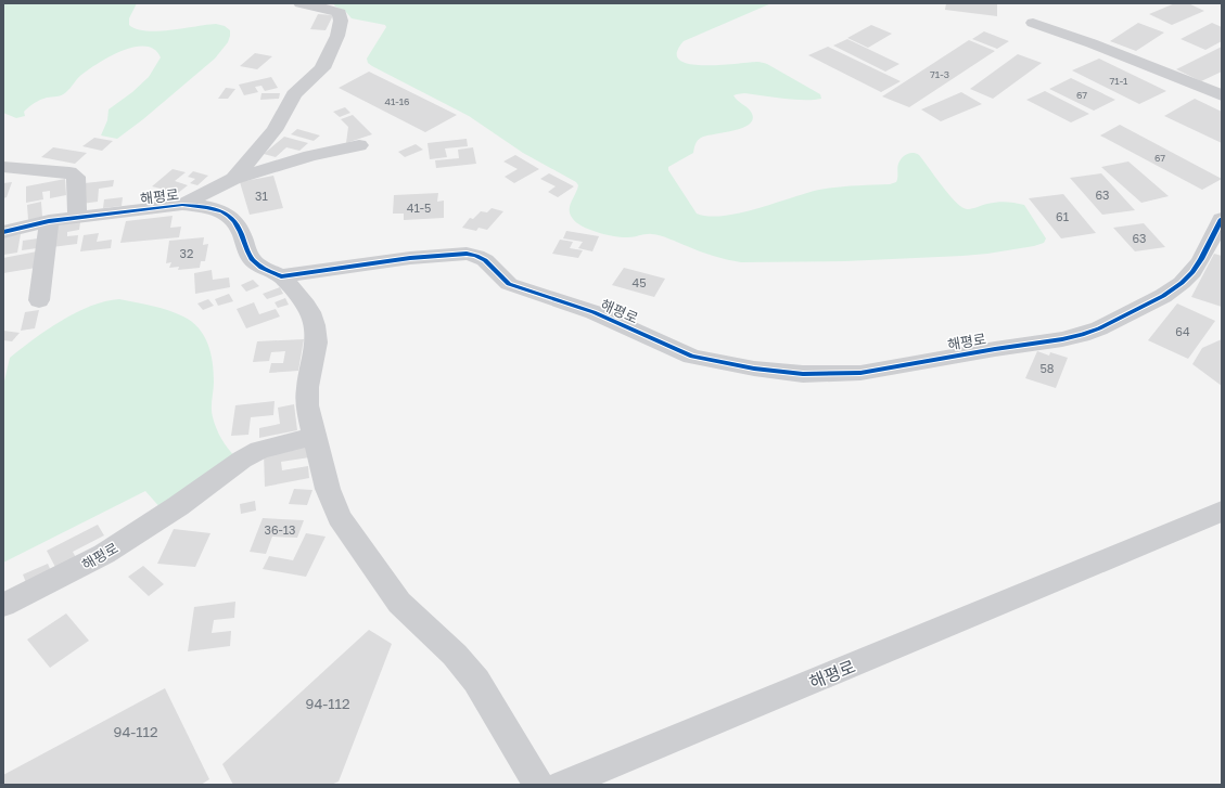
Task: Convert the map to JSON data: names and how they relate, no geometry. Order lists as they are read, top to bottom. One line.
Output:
{"streets":{"street":["해평로"]},"house_numbers":["71-3","71-1","67","41-16","67","63","31","41-5","61","63","32","45","64","58","36-13","94-112","94-112"]}
